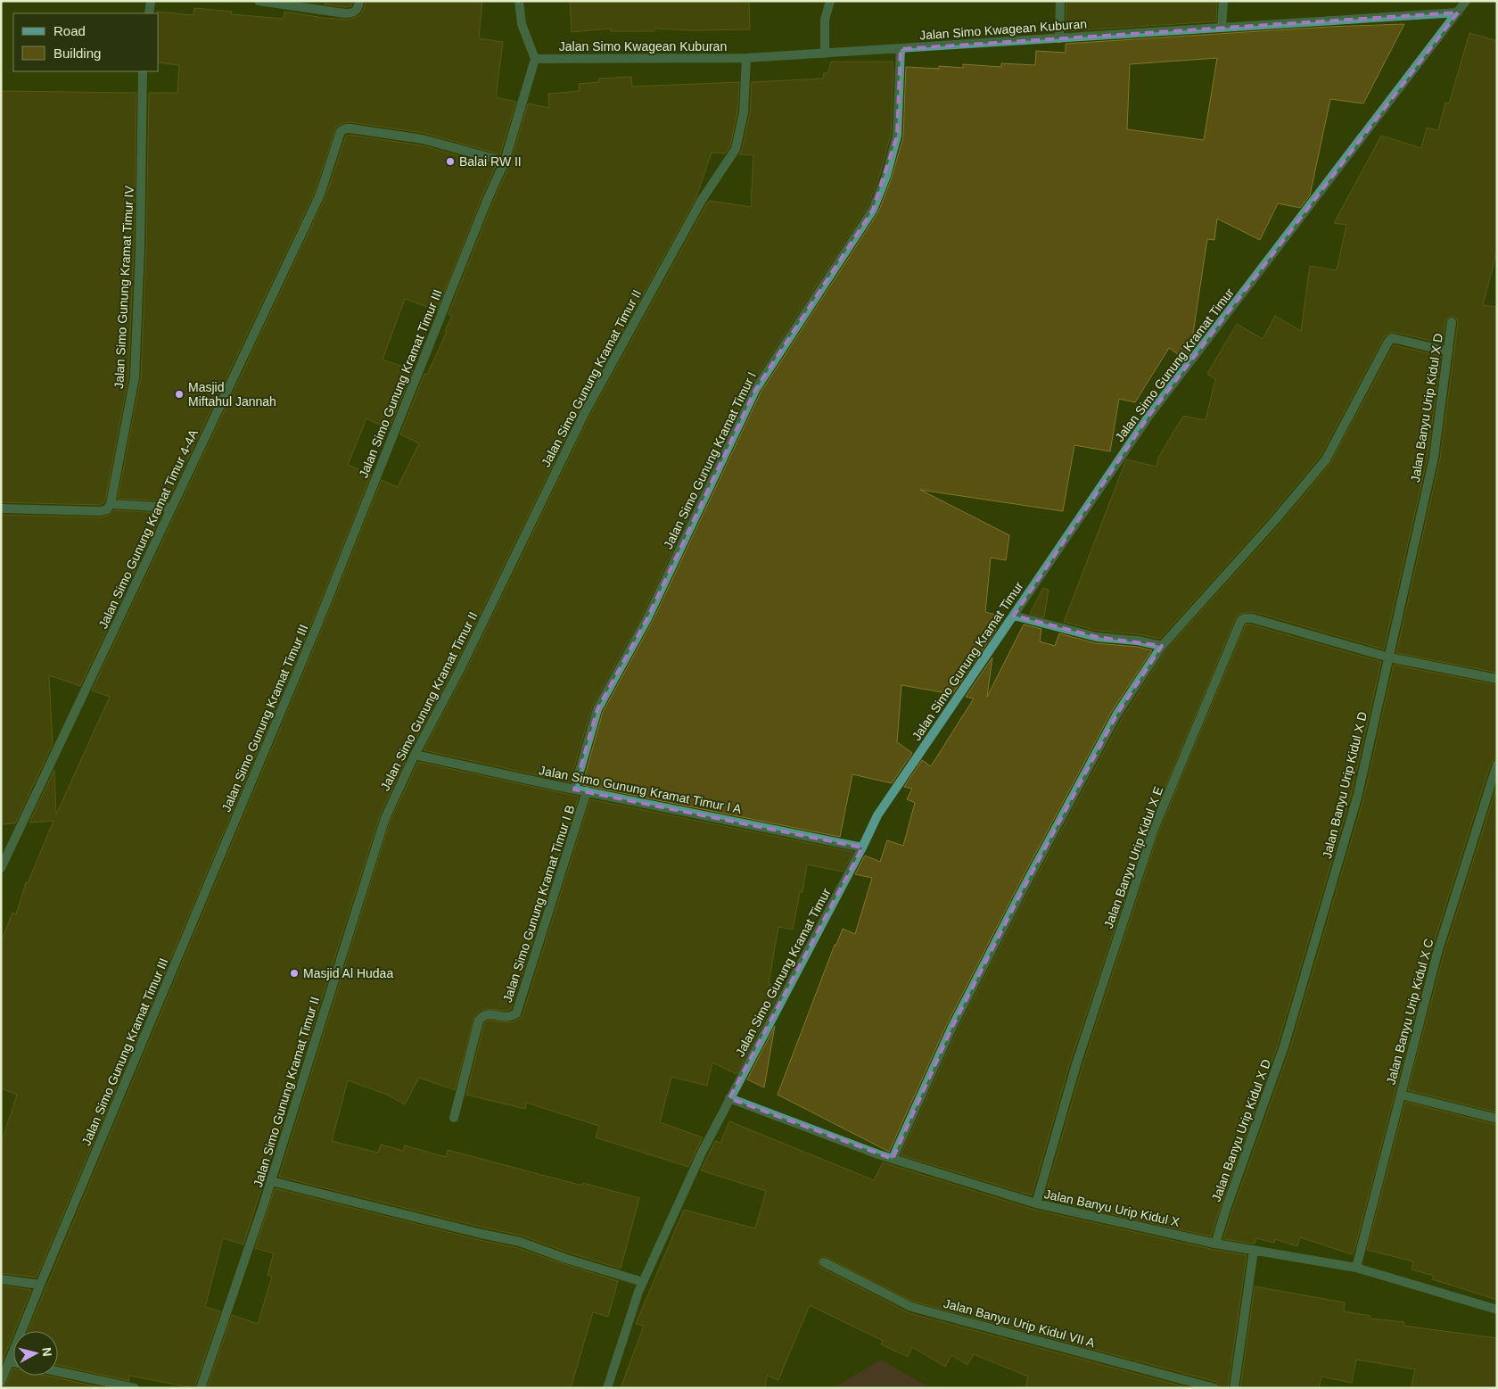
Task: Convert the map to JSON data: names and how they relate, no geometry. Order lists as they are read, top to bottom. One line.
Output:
{"streets":{"street":["Jalan Simo Kwagean Kuburan","Jalan Simo Gunung Kramat Timur IV","Jalan Simo Gunung Kramat Timur","Jalan Simo Gunung Kramat Timur II","Jalan Simo Gunung Kramat Timur III","Jalan Banyu Urip Kidul X D","Jalan Simo Gunung Kramat Timur I","Jalan Simo Gunung Kramat Timur 4-4A","Jalan Simo Gunung Kramat Timur I A","Jalan Banyu Urip Kidul X E","Jalan Simo Gunung Kramat Timur I B","Jalan Banyu Urip Kidul X C","Jalan Banyu Urip Kidul X","Jalan Banyu Urip Kidul VII A"]},"crossings":[["Jalan Simo Kwagean Kuburan","Jalan Simo Gunung Kramat Timur"],["Jalan Simo Kwagean Kuburan","Jalan Simo Gunung Kramat Timur II"],["Jalan Simo Kwagean Kuburan","Jalan Simo Gunung Kramat Timur III"],["Jalan Simo Kwagean Kuburan","Jalan Simo Gunung Kramat Timur I"],["Jalan Simo Gunung Kramat Timur","Jalan Simo Gunung Kramat Timur I A"],["Jalan Simo Gunung Kramat Timur","Jalan Banyu Urip Kidul X"],["Jalan Simo Gunung Kramat Timur II","Jalan Simo Gunung Kramat Timur I A"],["Jalan Simo Gunung Kramat Timur III","Jalan Simo Gunung Kramat Timur 4-4A"],["Jalan Banyu Urip Kidul X D","Jalan Banyu Urip Kidul X E"],["Jalan Banyu Urip Kidul X D","Jalan Banyu Urip Kidul X"],["Jalan Simo Gunung Kramat Timur I","Jalan Simo Gunung Kramat Timur I A"],["Jalan Simo Gunung Kramat Timur I A","Jalan Simo Gunung Kramat Timur I B"],["Jalan Banyu Urip Kidul X E","Jalan Banyu Urip Kidul X"],["Jalan Banyu Urip Kidul X C","Jalan Banyu Urip Kidul X"]],"places":["Balai RW II","Masjid Miftahul Jannah","Masjid Al Hudaa"],"legend":["Road","Building"],"north":"right"}
